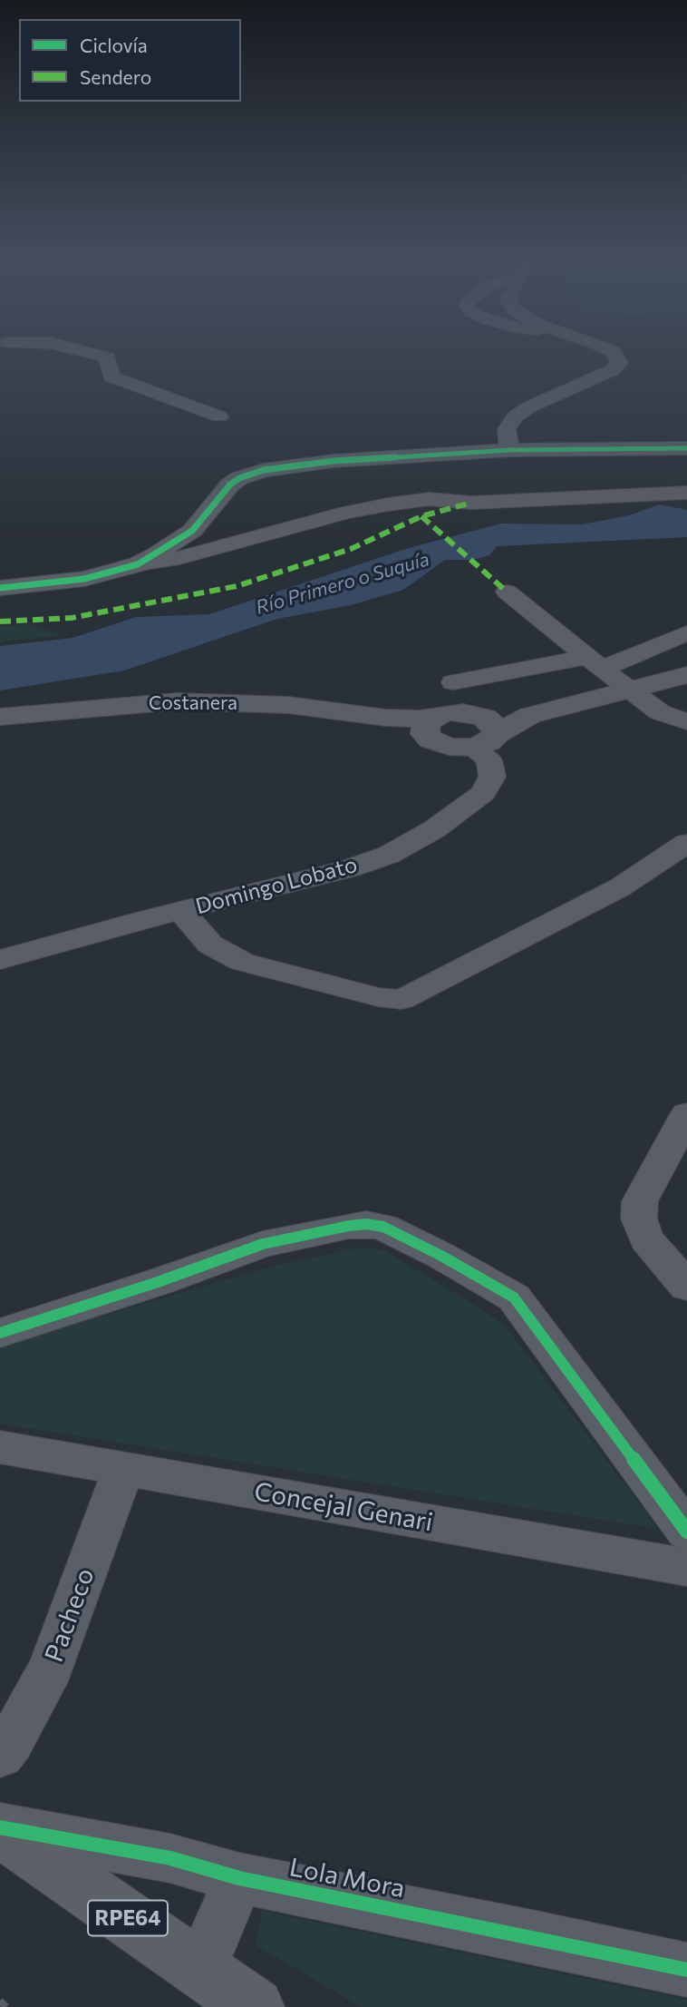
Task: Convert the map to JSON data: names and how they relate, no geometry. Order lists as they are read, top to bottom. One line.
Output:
{"streets":{"main road":["RPE64"],"street":["Costanera","Domingo Lobato","Concejal Genari","Pacheco","Lola Mora"]},"crossings":[["Costanera","Domingo Lobato"],["Concejal Genari","Pacheco"],["Lola Mora","RPE64"]],"water":["Río Primero o Suquía"],"legend":["Ciclovía","Sendero"]}
